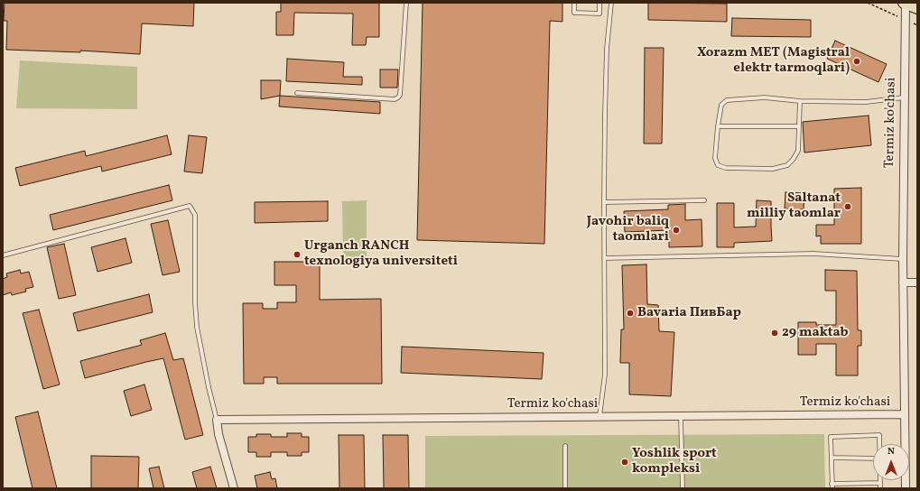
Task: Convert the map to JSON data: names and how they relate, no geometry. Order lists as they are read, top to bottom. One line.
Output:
{"streets":{"street":["Termiz ko'chasi"]},"places":["Xorazm MET (Magistral elektr tarmoqlari)","Saltanat milliy taomlar","Javohir baliq taomlari","Urganch RANCH texnologiya universiteti","Bavaria ПивБар","29 maktab","Yoshlik sport kompleksi"],"north":"top"}
